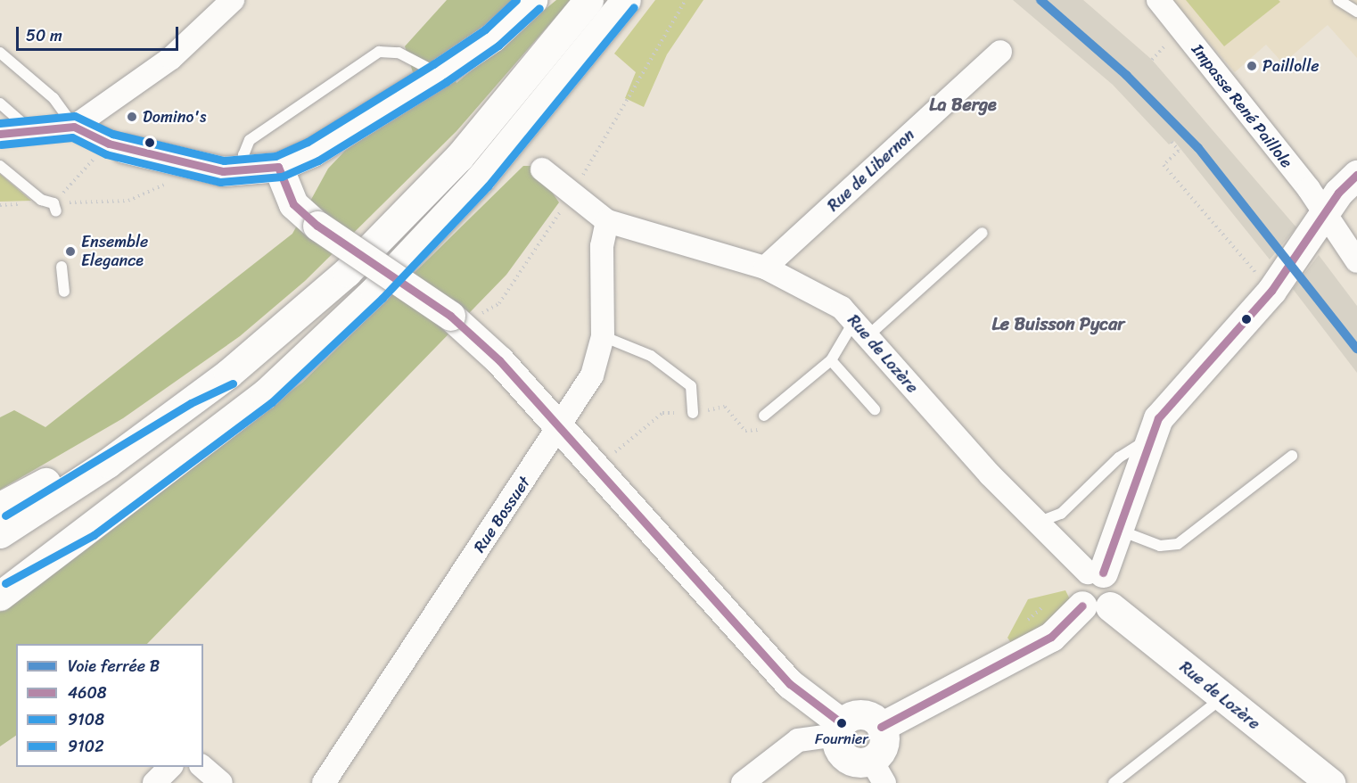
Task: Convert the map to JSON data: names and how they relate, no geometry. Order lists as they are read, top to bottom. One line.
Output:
{"streets":{"main road":["Rue de Lozère"],"street":["Impasse René Paillole","Rue de Libernon","Rue Bossuet"]},"crossings":[["Rue de Libernon","Rue de Lozère"],["Rue de Lozère","Rue Bossuet"]],"districts":["La Berge","Le Buisson Pycar"],"places":["Paillolle","Domino's","Ensemble Elegance","Fournier"],"lines":["rail line B","transit line 9102","transit line 9108","transit line 4608"],"legend":["Voie ferrée B","4608","9108","9102"],"scale_bar":"50 m"}
